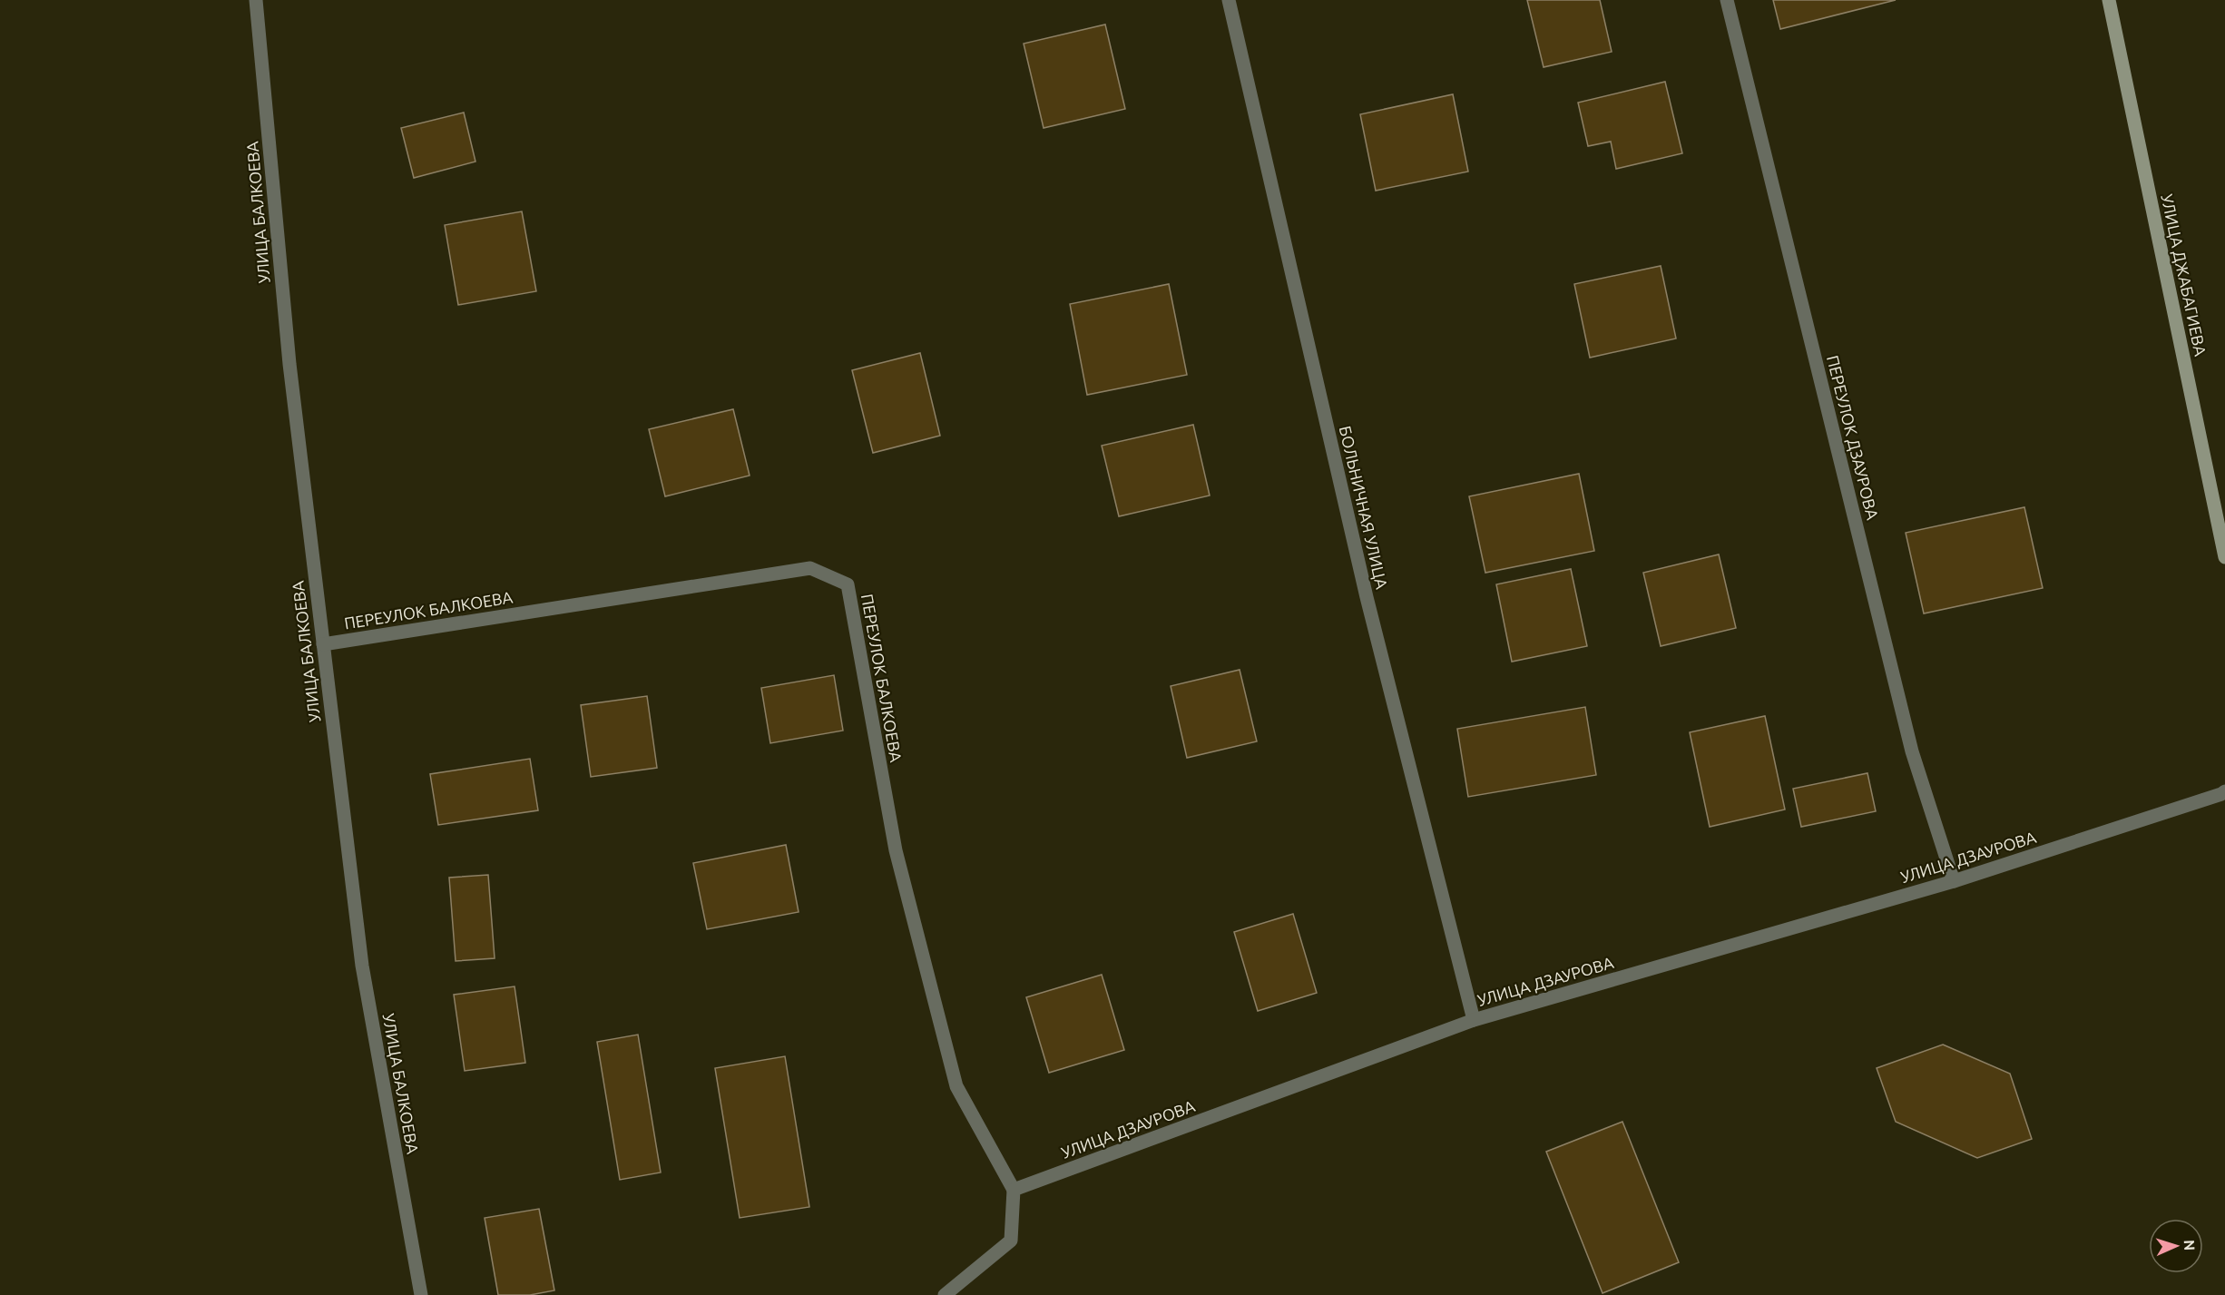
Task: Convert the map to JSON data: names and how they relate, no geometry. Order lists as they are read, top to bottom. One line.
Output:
{"streets":{"main road":["УЛИЦА ДЖАБАГИЕВА"],"street":["УЛИЦА БАЛКОЕВА","ПЕРЕУЛОК ДЗАУРОВА","БОЛЬНИЧНАЯ УЛИЦА","ПЕРЕУЛОК БАЛКОЕВА","УЛИЦА ДЗАУРОВА"]},"crossings":[["УЛИЦА БАЛКОЕВА","ПЕРЕУЛОК БАЛКОЕВА"],["ПЕРЕУЛОК ДЗАУРОВА","УЛИЦА ДЗАУРОВА"],["БОЛЬНИЧНАЯ УЛИЦА","УЛИЦА ДЗАУРОВА"],["ПЕРЕУЛОК БАЛКОЕВА","УЛИЦА ДЗАУРОВА"]],"north":"right"}
